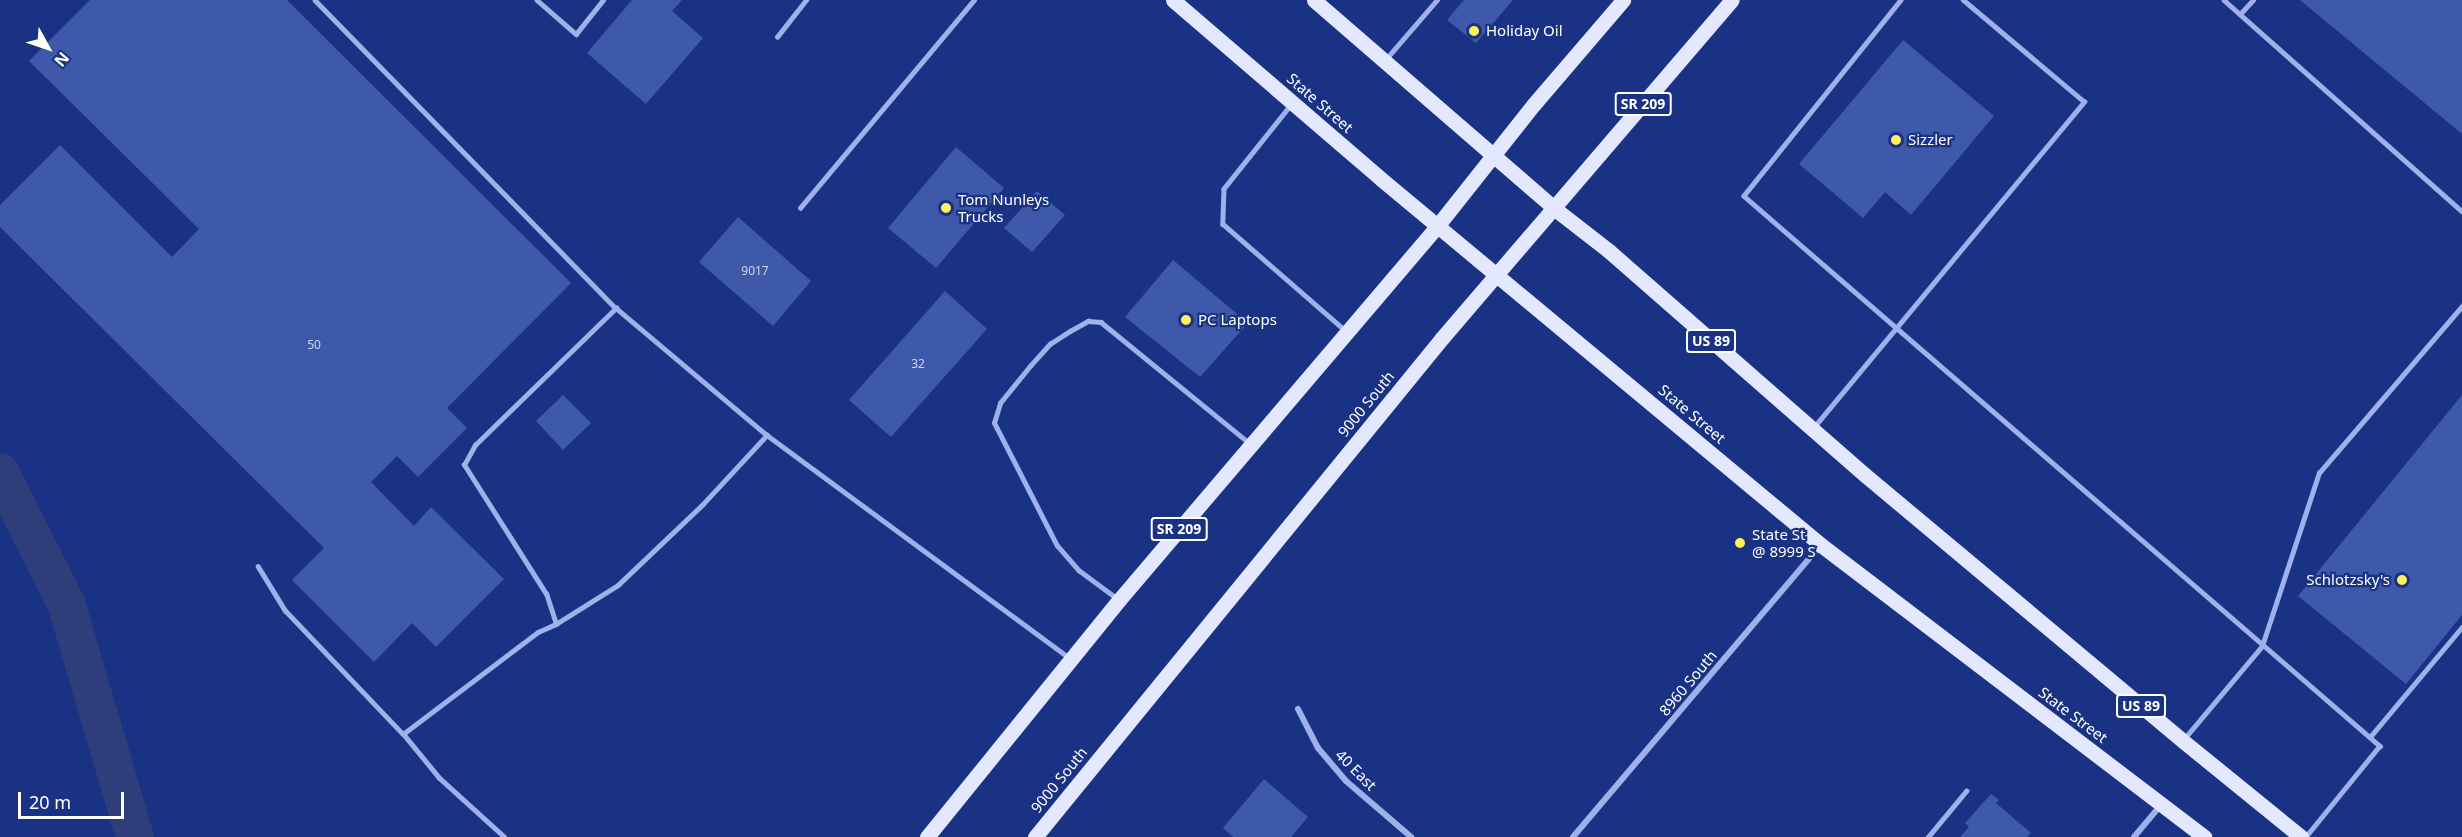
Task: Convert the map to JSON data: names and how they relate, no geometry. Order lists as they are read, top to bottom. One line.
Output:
{"streets":{"main road":["State Street","SR 209","US 89","9000 South"],"street":["8960 South","40 East"]},"crossings":[["State Street","SR 209"],["State Street","9000 South"],["State Street","8960 South"],["SR 209","US 89"],["US 89","9000 South"]],"places":["Holiday Oil","Sizzler","Tom Nunleys Trucks","PC Laptops","State St @ 8999 S","Schlotzsky's"],"house_numbers":["9017","50","32"],"scale_bar":"20 m","north":"bottom right"}
